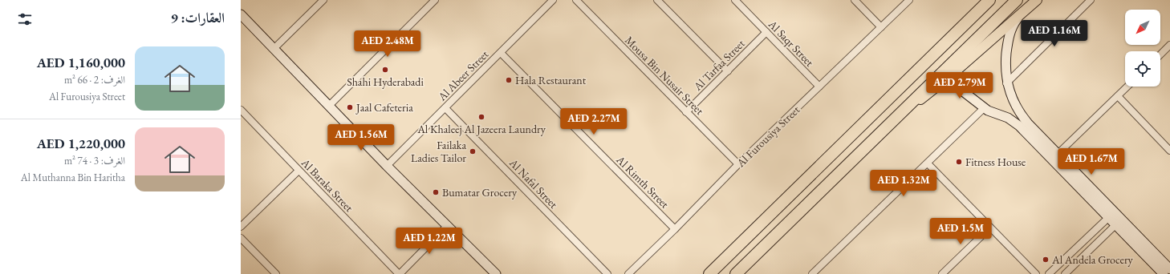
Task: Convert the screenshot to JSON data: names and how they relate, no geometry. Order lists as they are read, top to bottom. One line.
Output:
{"streets":{"street":["Al Saqr Street","Al Tarfaa Street","Al Abeer Street","Mousa Bin Nusair Street","Al Furousiya Street","Al Rimth Street","Al Nafal Street","Al Baraka Street"]},"crossings":[["Al Saqr Street","Al Tarfaa Street"],["Al Saqr Street","Al Furousiya Street"],["Al Tarfaa Street","Mousa Bin Nusair Street"],["Al Abeer Street","Al Rimth Street"],["Al Abeer Street","Al Nafal Street"],["Mousa Bin Nusair Street","Al Furousiya Street"],["Al Furousiya Street","Al Rimth Street"]],"places":["Shahi Hyderabadi","Hala Restaurant","Jaal Cafeteria","Al Khaleej Al Jazeera Laundry","Failaka Ladies Tailor","Fitness House","Bumatar Grocery","Al Andela Grocery"],"north":"bottom left","page":{"heading":"العقارات: 9","price":["AED 1.16M","AED 2.48M","AED 2.79M","AED 2.27M","AED 1.56M","AED 1.67M","AED 1.32M","AED 1.5M","AED 1.22M"],"list":[{"name":"AED 1,160,000","note":"الغرف: 2 · 66 m² · Al Furousiya Street"},{"name":"AED 1,220,000","note":"الغرف: 3 · 74 m² · Al Muthanna Bin Haritha"}]}}
